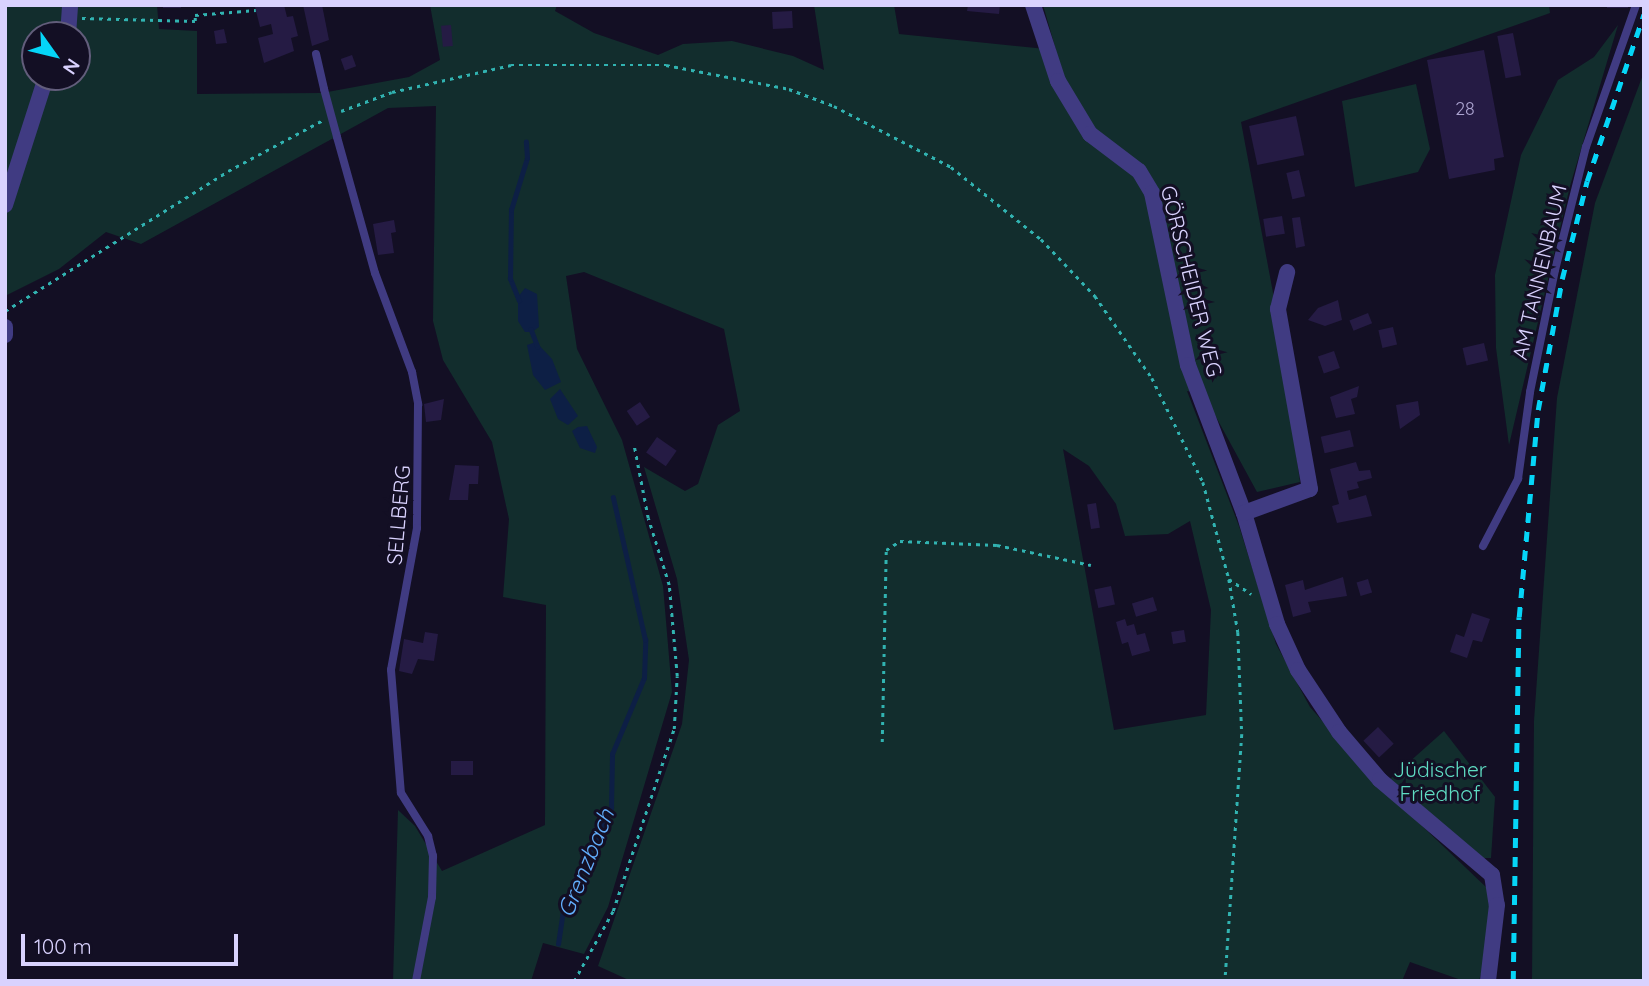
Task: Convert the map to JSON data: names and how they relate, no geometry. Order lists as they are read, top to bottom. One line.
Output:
{"streets":{"street":["GÖRSCHEIDER WEG"],"lane":["AM TANNENBAUM","SELLBERG"]},"water":["Grenzbach"],"parks":["Jüdischer Friedhof"],"house_numbers":["28"],"scale_bar":"100 m","north":"bottom right"}
